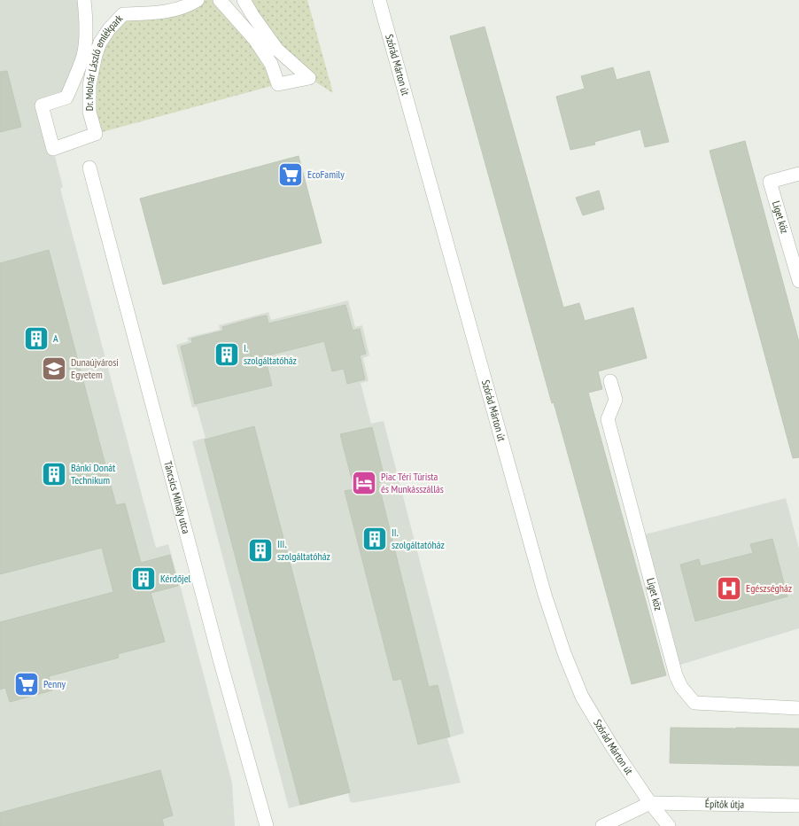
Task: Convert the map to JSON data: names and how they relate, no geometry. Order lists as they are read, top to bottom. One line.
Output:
{"streets":{"street":["Szórád Márton út","Dr. Molnár László emlékpark","Liget köz","Táncsics Mihály utca","Építők útja"]},"crossings":[["Szórád Márton út","Építők útja"]],"places":{"supermarket":["EcoFamily","Penny"],"building":["A","I. szolgáltatóház","Bánki Donát Technikum","II. szolgáltatóház","III. szolgáltatóház","Kérdőjel"],"school or university":["Dunaújvárosi Egyetem"],"hotel":["Piac Téri Túrista és Munkásszállás"],"hospital":["Egészségház"]}}
